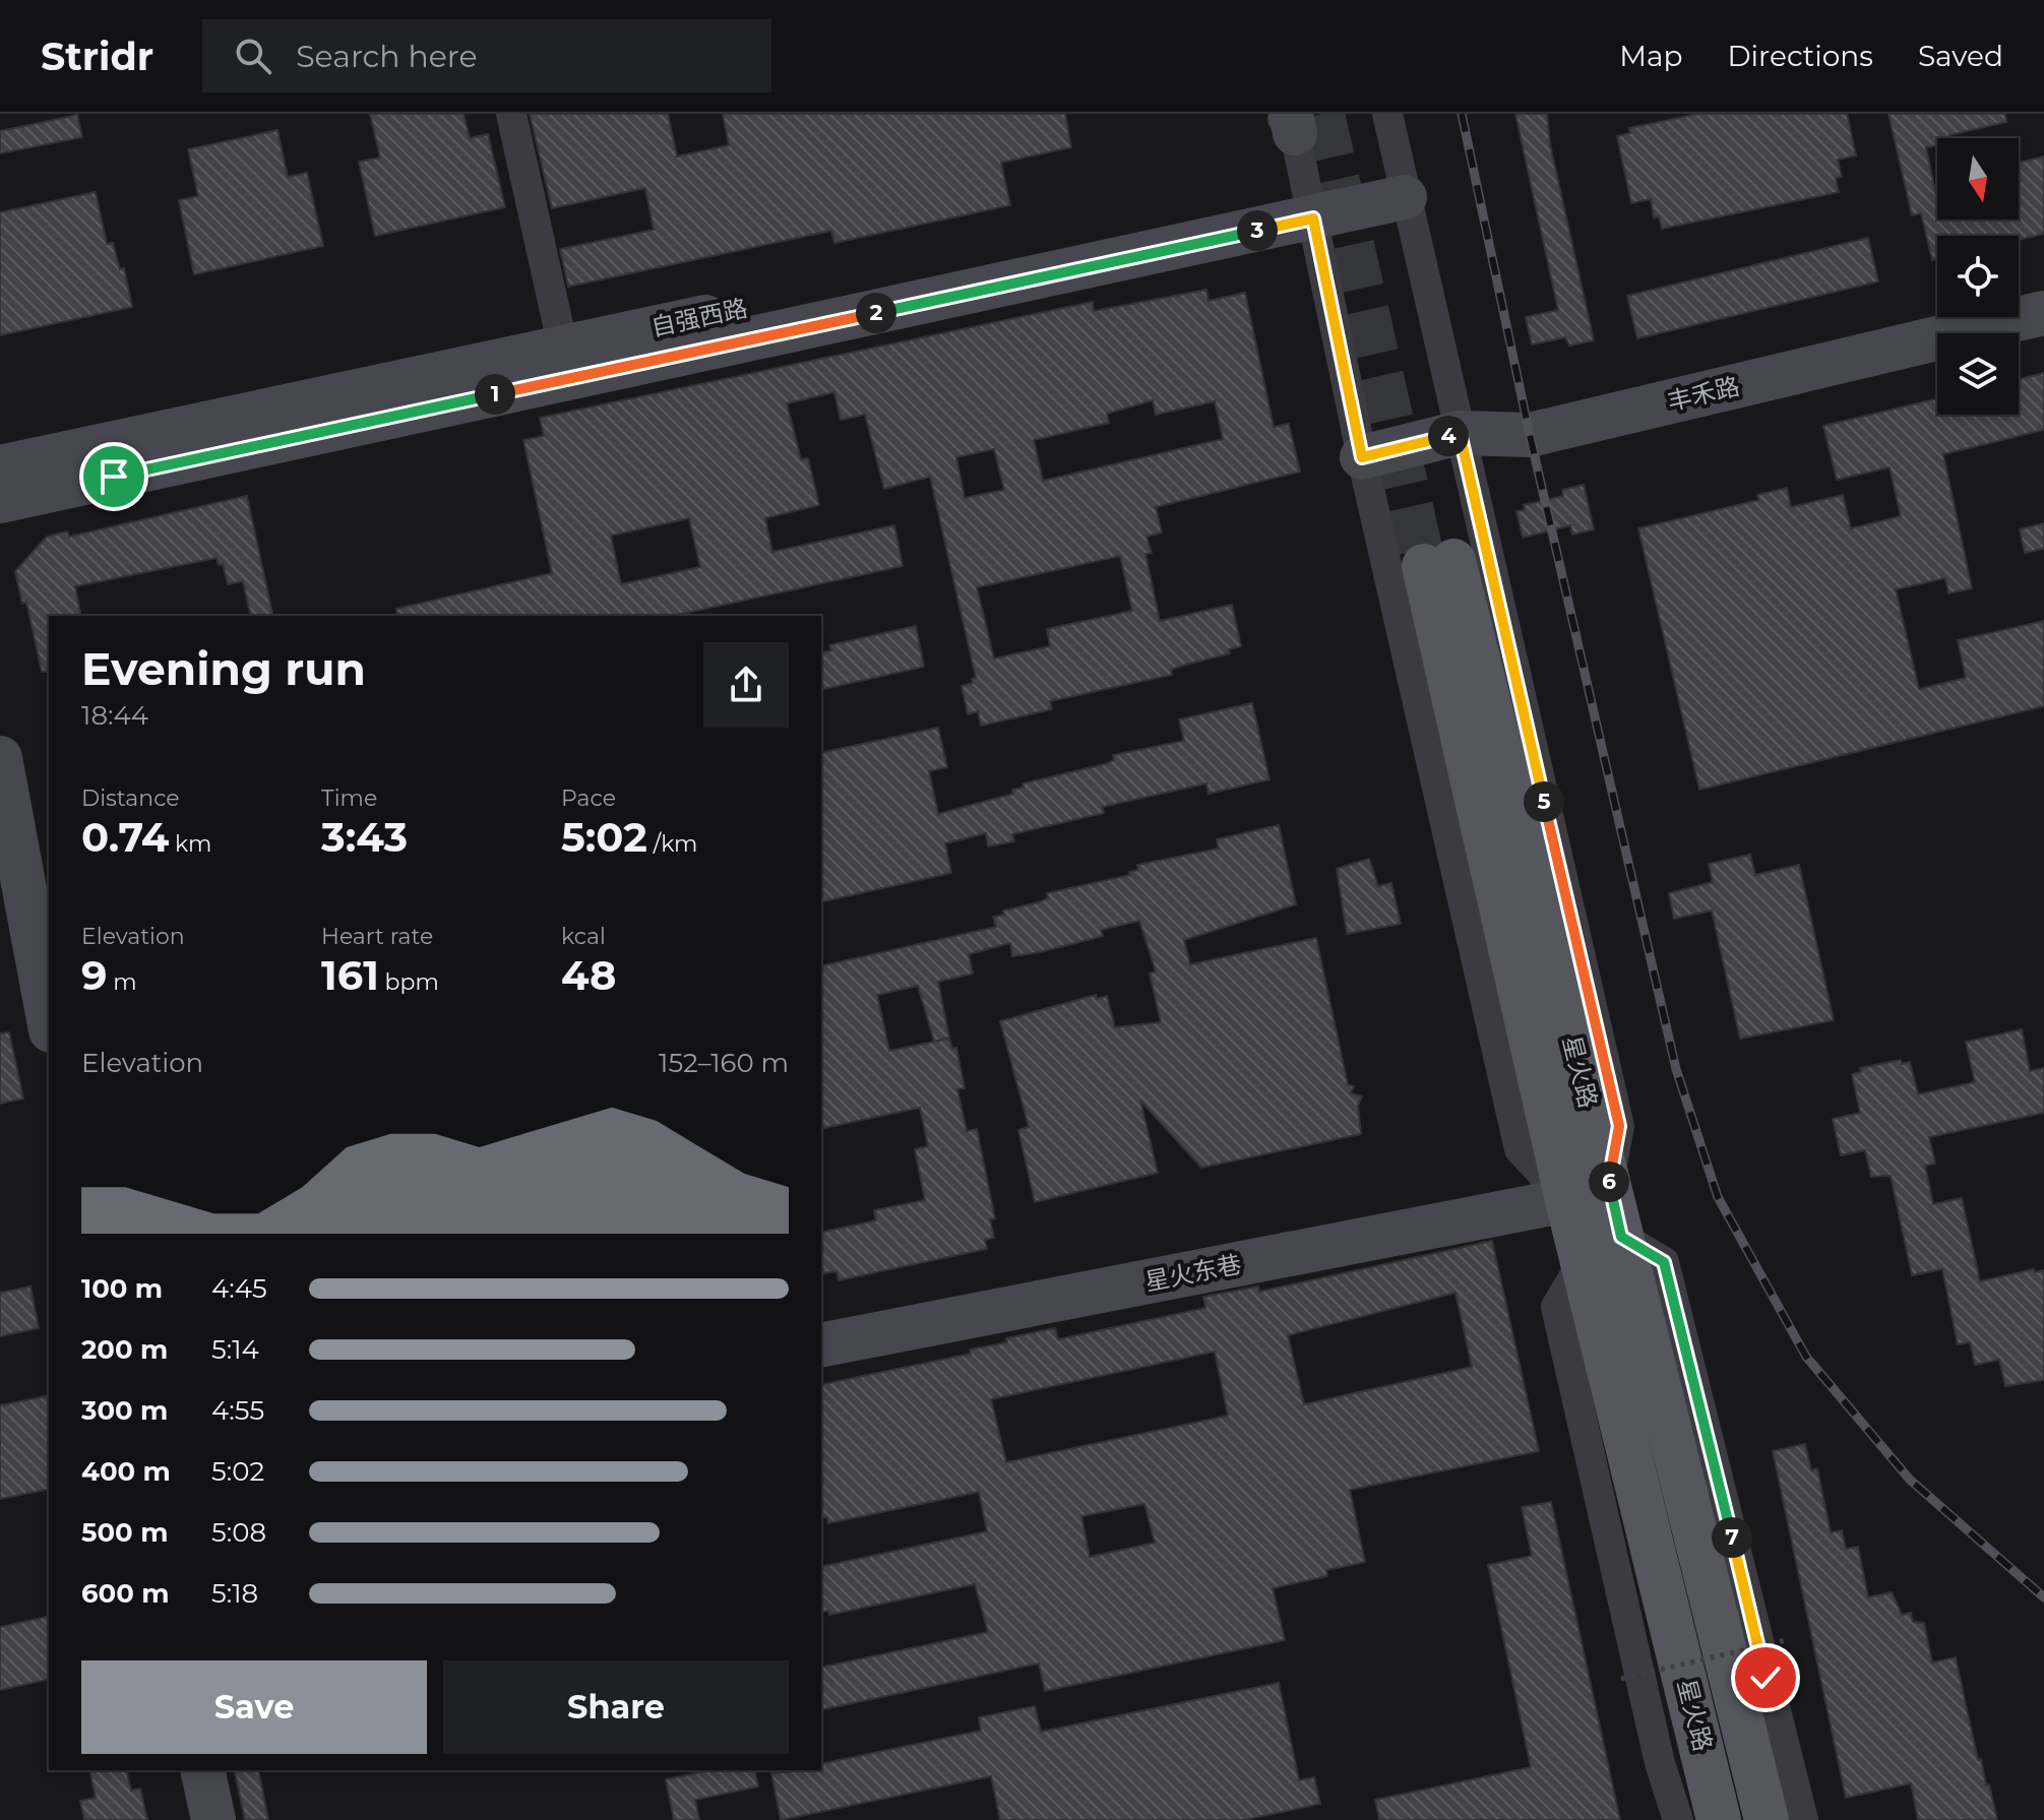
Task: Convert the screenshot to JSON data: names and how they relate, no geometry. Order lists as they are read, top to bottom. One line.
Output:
{"streets":{"main road":["自强西路","丰禾路","星火路","星火东巷"]},"crossings":[["星火路","星火东巷"]],"north":"bottom","page":{"header":"Stridr","search":"Search here","nav":["Map","Directions","Saved"],"pins":["3","2","1","4","5","6","7"],"heading":["Evening run","18:44"],"stats":[["Distance","0.74 km"],["Time","3:43"],["Pace","5:02 /km"],["Elevation","9 m"],["Heart rate","161 bpm"],["kcal","48"]],"chart":["Elevation","152–160 m"],"list":[{"name":"100 m","note":"4:45"},{"name":"200 m","note":"5:14"},{"name":"300 m","note":"4:55"},{"name":"400 m","note":"5:02"},{"name":"500 m","note":"5:08"},{"name":"600 m","note":"5:18"}],"buttons":["Save","Share"]}}
